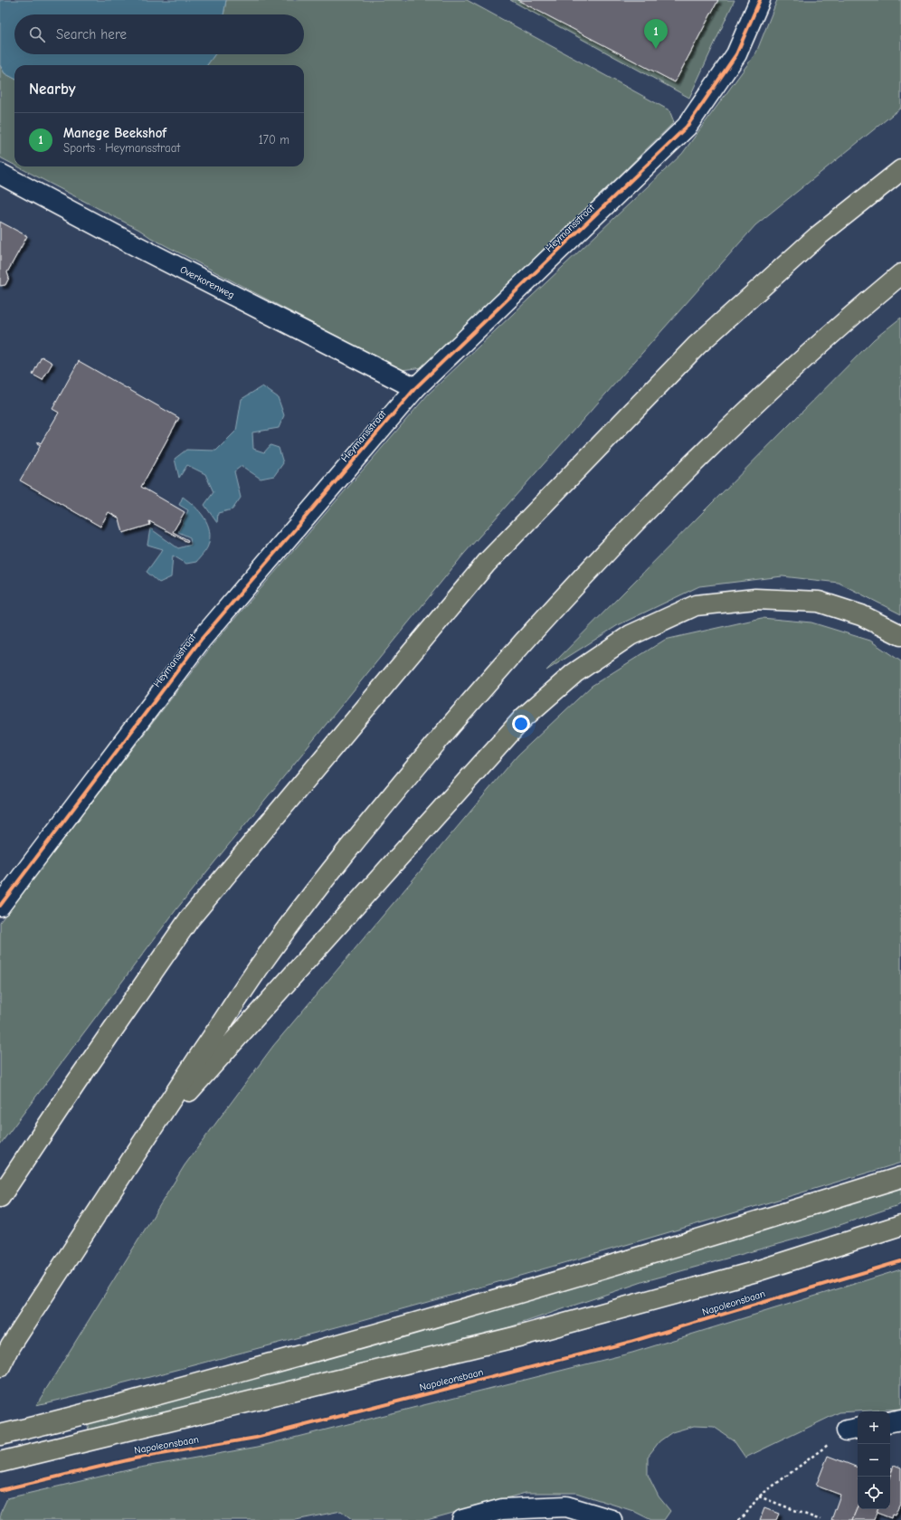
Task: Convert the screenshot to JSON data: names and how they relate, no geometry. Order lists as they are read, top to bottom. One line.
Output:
{"streets":{"main road":["Napoleonsbaan"],"street":["Heymansstraat","Overkorenweg"]},"crossings":[["Heymansstraat","Overkorenweg"]],"page":{"search":"Search here","pins":"1","heading":"Nearby","list":[{"mark":"1","name":"Manege Beekshof","note":"Sports · Heymansstraat","value":"170 m"}],"map_buttons":["+","−"]}}
